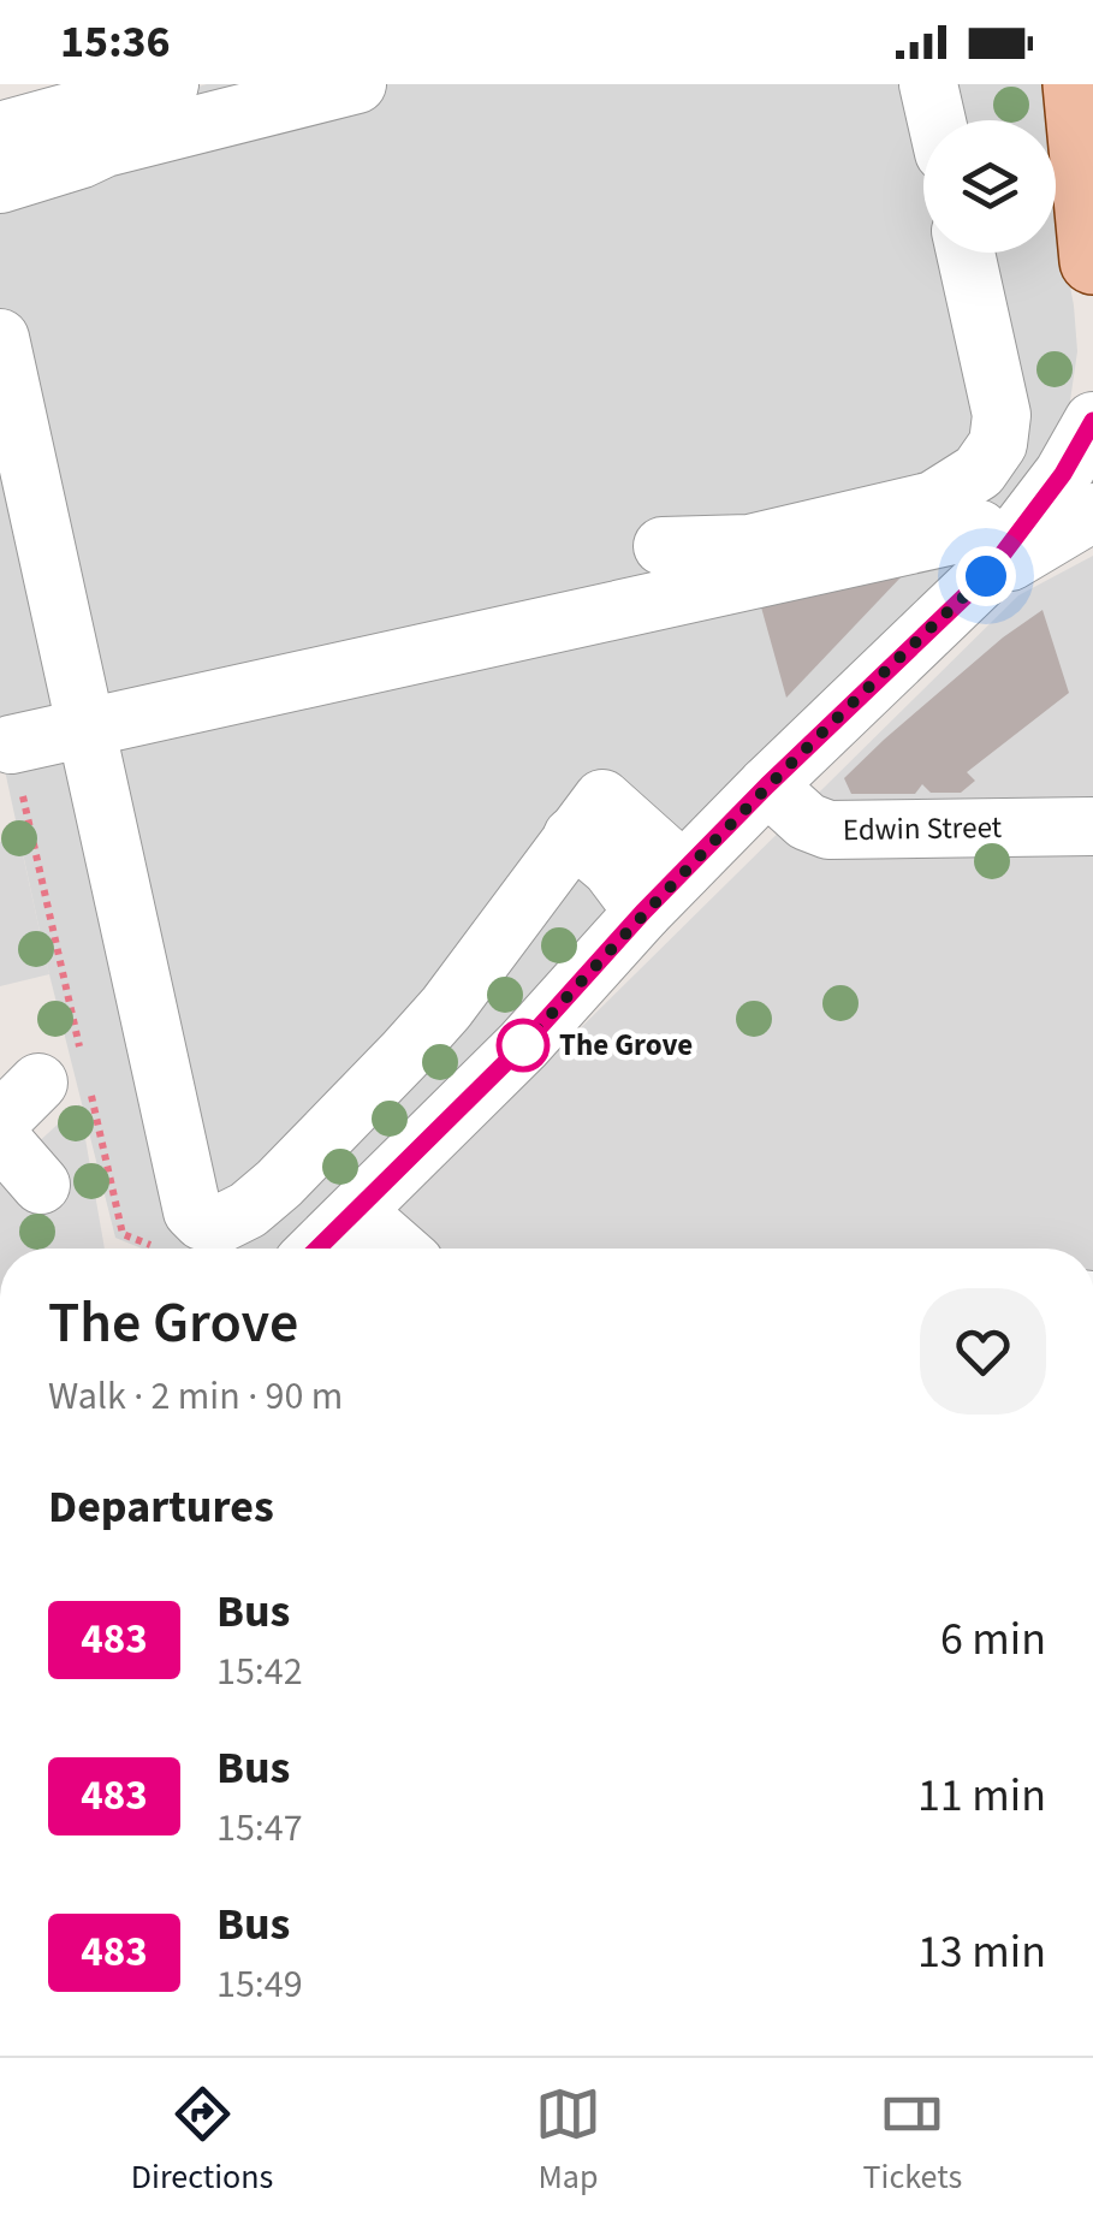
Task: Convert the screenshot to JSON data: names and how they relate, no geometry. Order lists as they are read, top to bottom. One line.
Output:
{"streets":{"street":["Edwin Street"]},"places":["The Grove"],"lines":["bus line 483"],"page":{"status":"15:36","heading":[["The Grove","Walk · 2 min · 90 m"],"Departures"],"list":[{"mark":"483","name":"Bus","note":"15:42","value":"6 min"},{"mark":"483","name":"Bus","note":"15:47","value":"11 min"},{"mark":"483","name":"Bus","note":"15:49","value":"13 min"}],"tabs":["Directions","Map","Tickets"]}}
